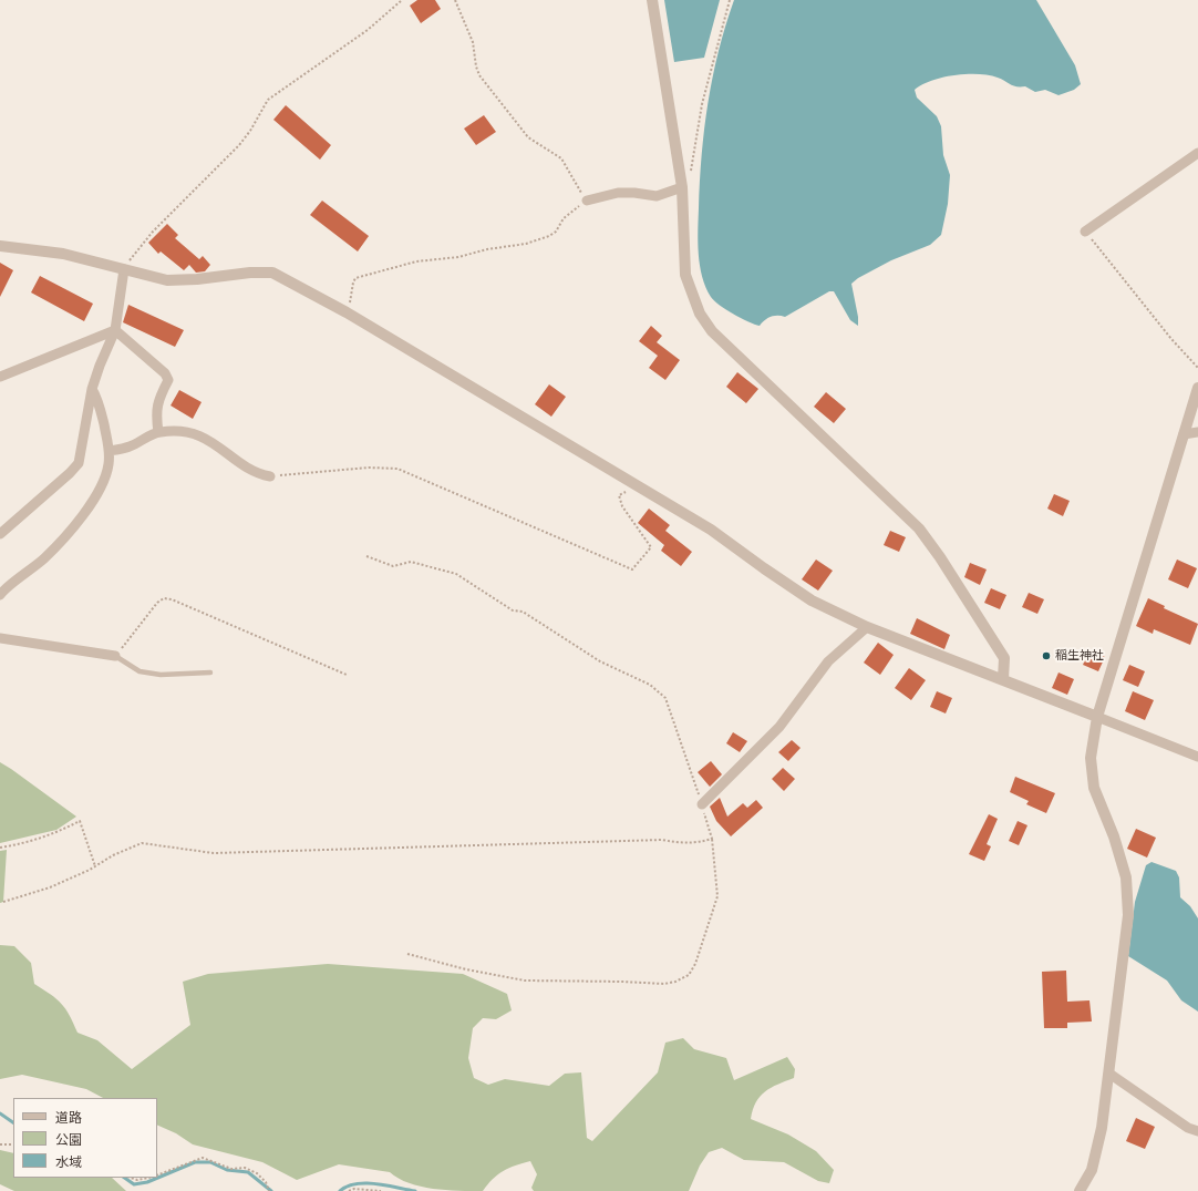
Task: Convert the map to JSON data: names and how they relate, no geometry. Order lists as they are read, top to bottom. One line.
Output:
{"places":["稲生神社"],"legend":["道路","公園","水域"]}
